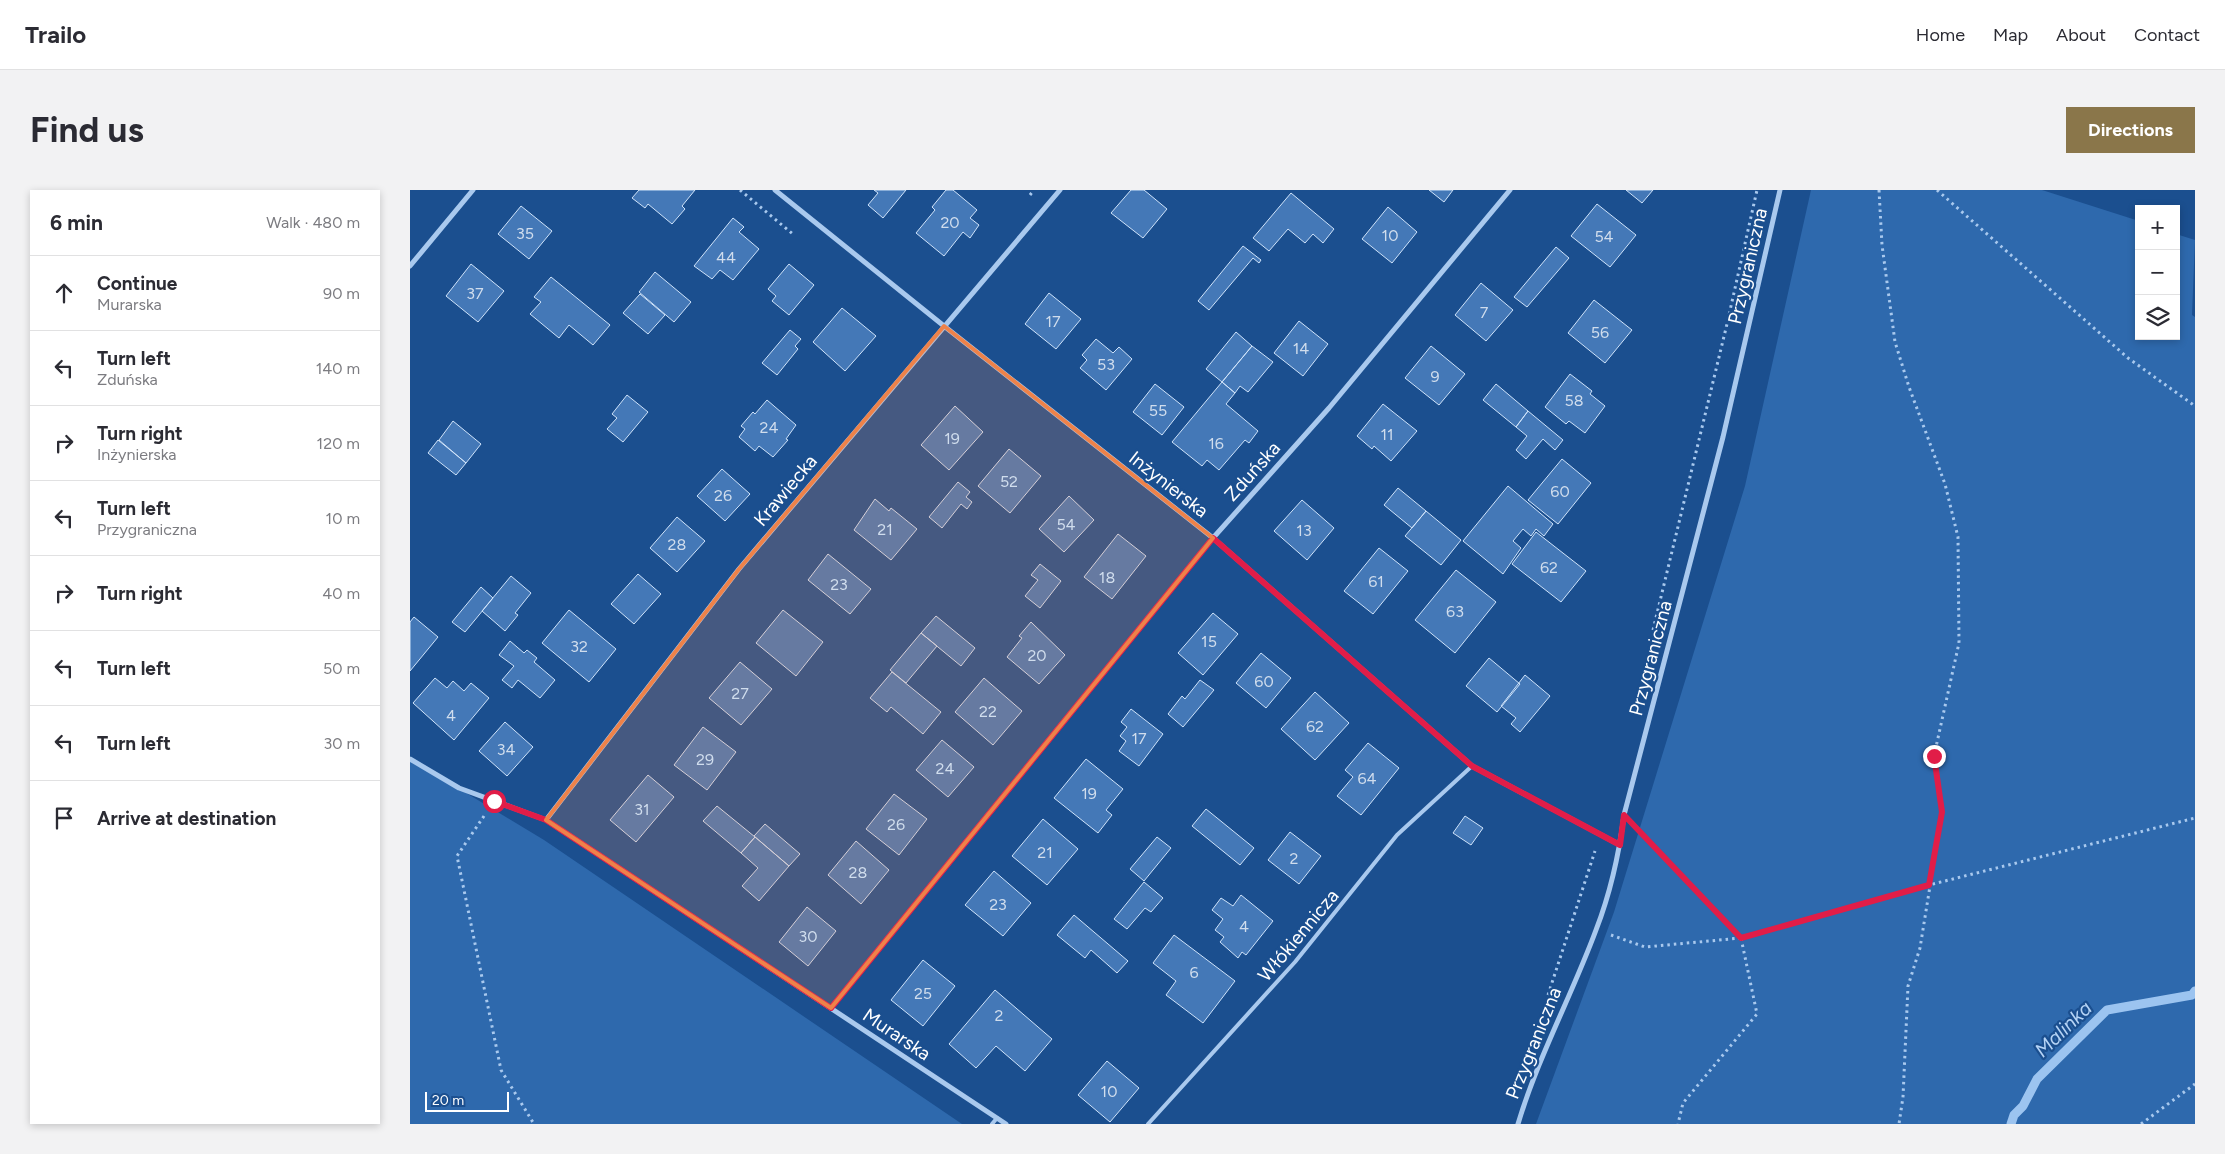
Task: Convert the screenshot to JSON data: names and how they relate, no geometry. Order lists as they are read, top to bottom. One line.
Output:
{"streets":{"street":["Przygraniczna","Zduńska","Inżynierska","Krawiecka","Murarska"],"lane":["Włókiennicza"]},"crossings":[["Przygraniczna","Inżynierska"],["Zduńska","Inżynierska"],["Zduńska","Murarska"],["Inżynierska","Krawiecka"],["Inżynierska","Włókiennicza"],["Krawiecka","Murarska"]],"water":["Malinka"],"house_numbers":["20","35","10","54","44","37","7","17","56","14","53","9","58","55","24","11","19","16","52","60","26","54","21","13","28","62","18","61","23","63","15","32","20","60","27","22","4","62","17","34","29","24","64","19","31","26","21","2","28","23","4","30","6","25","2","10"],"scale_bar":"20 m","page":{"header":"Trailo","nav":["Home","Map","About","Contact"],"buttons":"Directions","title":"Find us","heading":["6 min","Walk · 480 m"],"map_buttons":["+","−"],"list":[["Continue","Murarska","90 m"],["Turn left","Zduńska","140 m"],["Turn right","Inżynierska","120 m"],["Turn left","Przygraniczna","10 m"],["Turn right","40 m"],["Turn left","50 m"],["Turn left","30 m"],"Arrive at destination"],"scale":"20 m"}}
